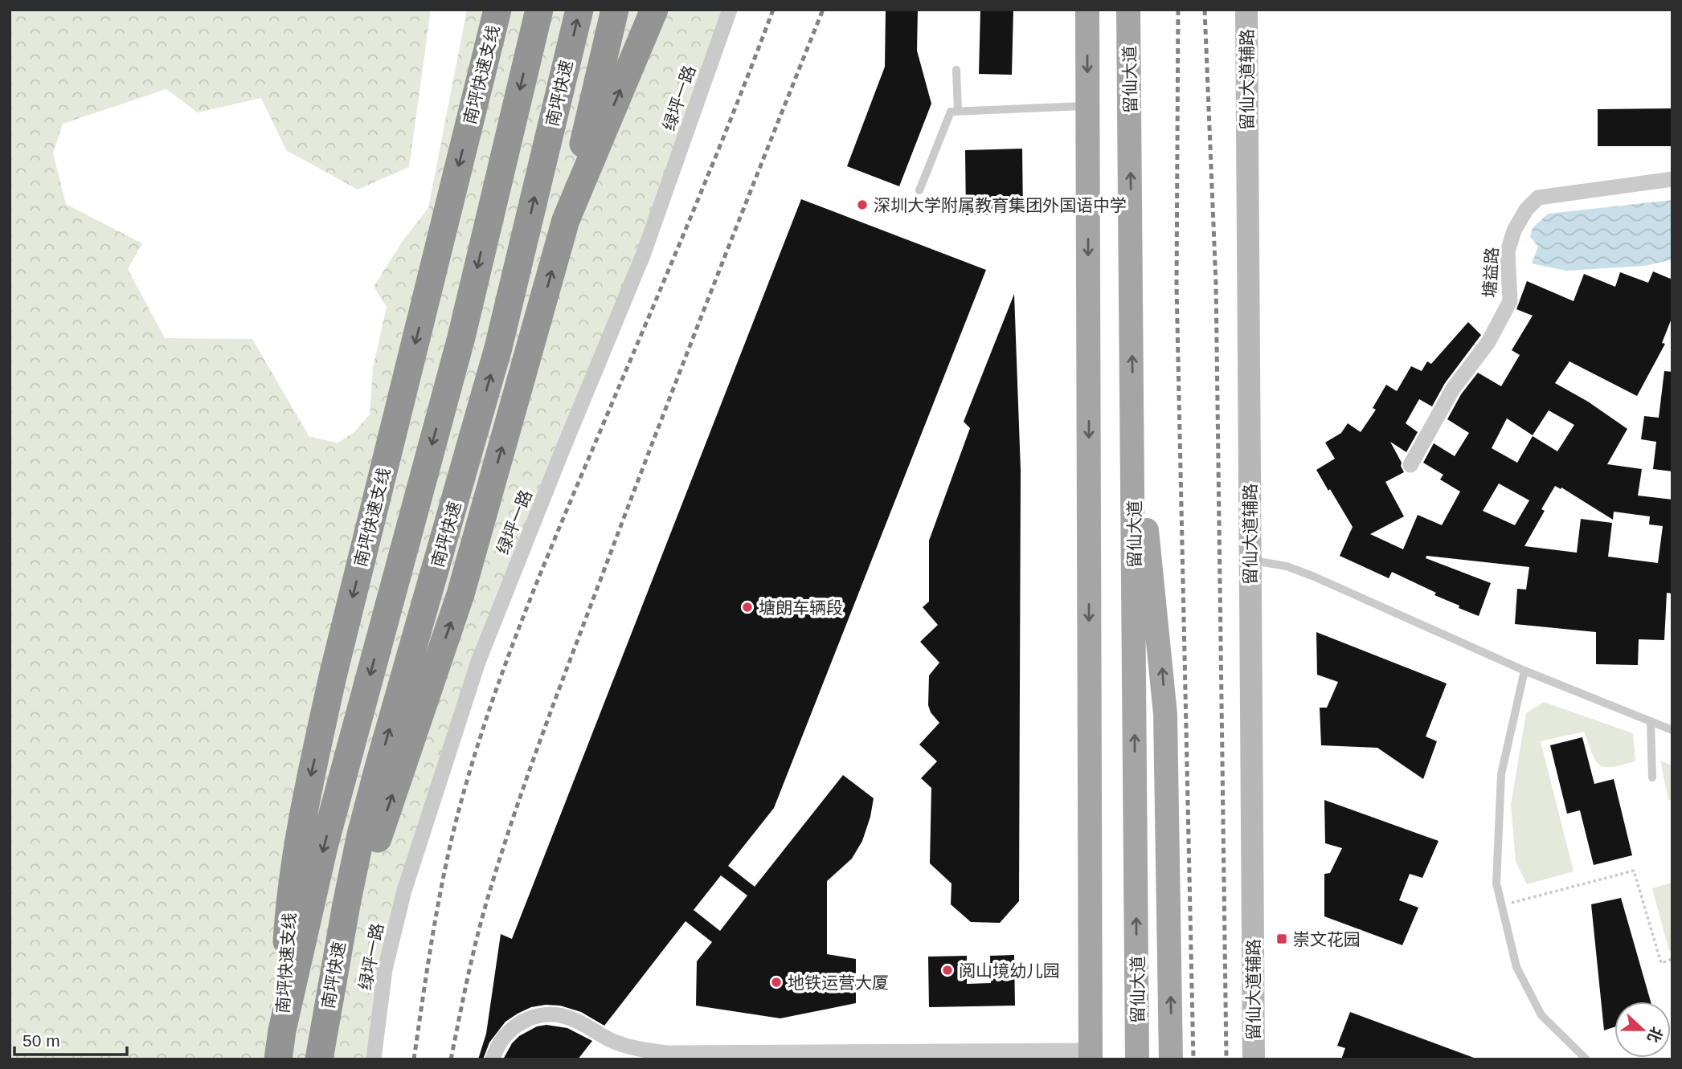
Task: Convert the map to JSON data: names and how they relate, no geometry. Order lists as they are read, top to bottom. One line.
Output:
{"streets":{"highway":["南坪快速支线","南坪快速"],"main road":["留仙大道","留仙大道辅路"],"street":["绿坪一路","塘益路"]},"places":{"other":["深圳大学附属教育集团外国语中学","塘朗车辆段","阅山境幼儿园","地铁运营大厦"],"transit":["崇文花园"]},"scale_bar":"50 m","north":"right"}
